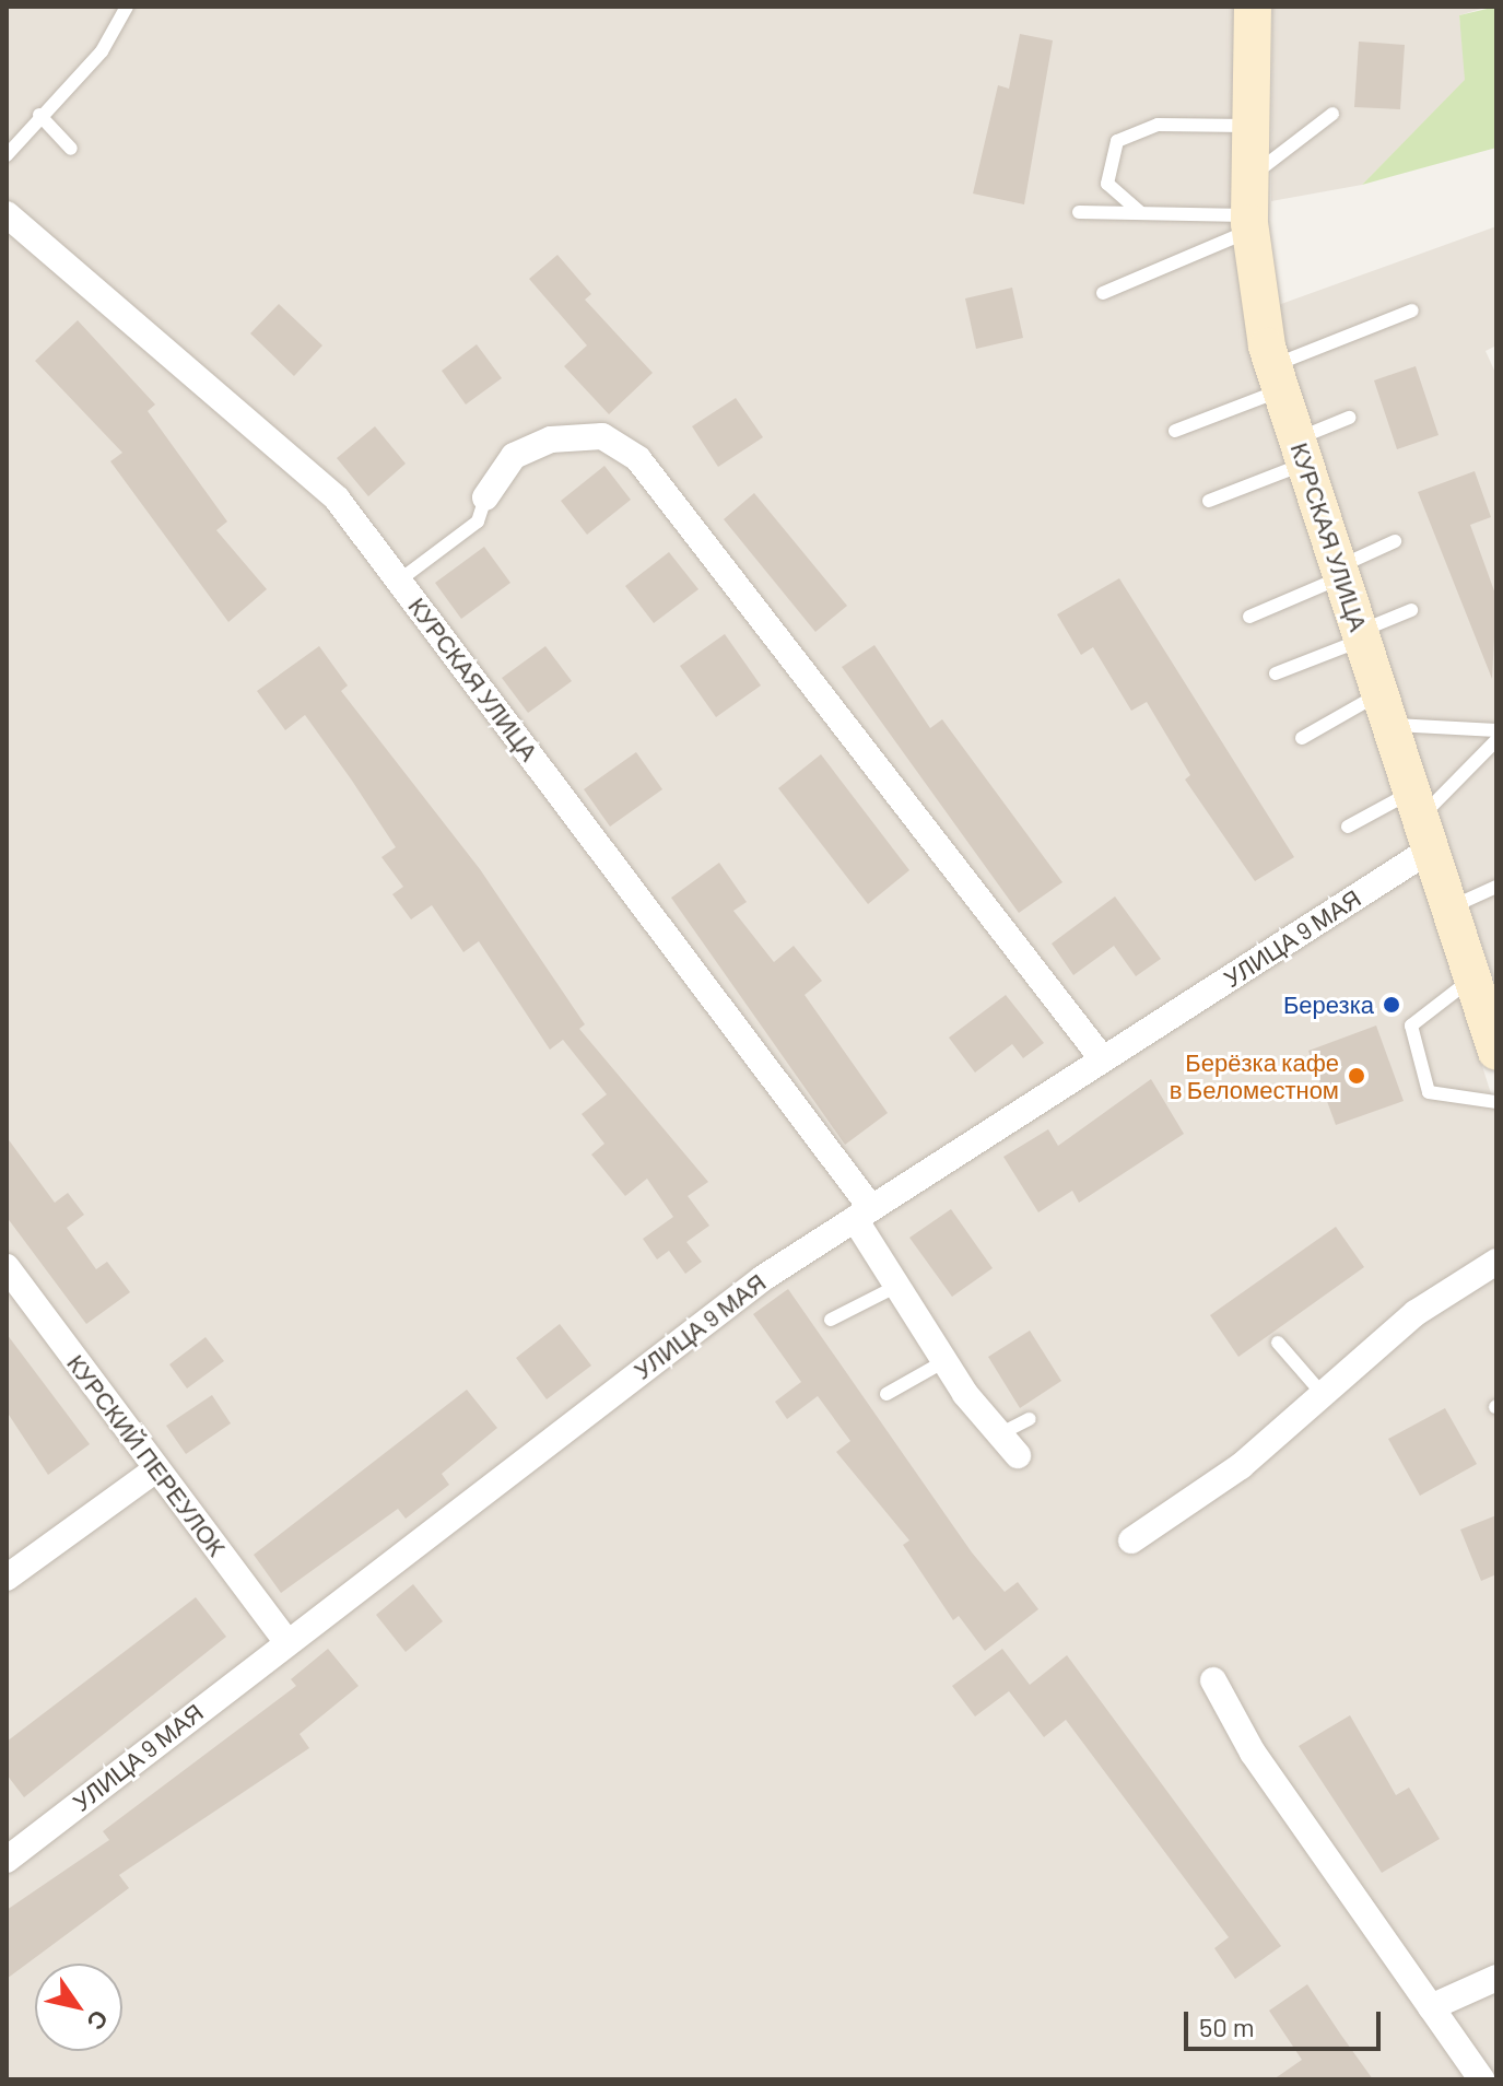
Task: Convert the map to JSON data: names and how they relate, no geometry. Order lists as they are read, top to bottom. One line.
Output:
{"streets":{"street":["КУРСКАЯ УЛИЦА","УЛИЦА 9 МАЯ","КУРСКИЙ ПЕРЕУЛОК"]},"crossings":[["КУРСКАЯ УЛИЦА","УЛИЦА 9 МАЯ"],["УЛИЦА 9 МАЯ","КУРСКИЙ ПЕРЕУЛОК"]],"places":["Березка","Берёзка кафе в Беломестном"],"scale_bar":"50 m","north":"bottom right"}
